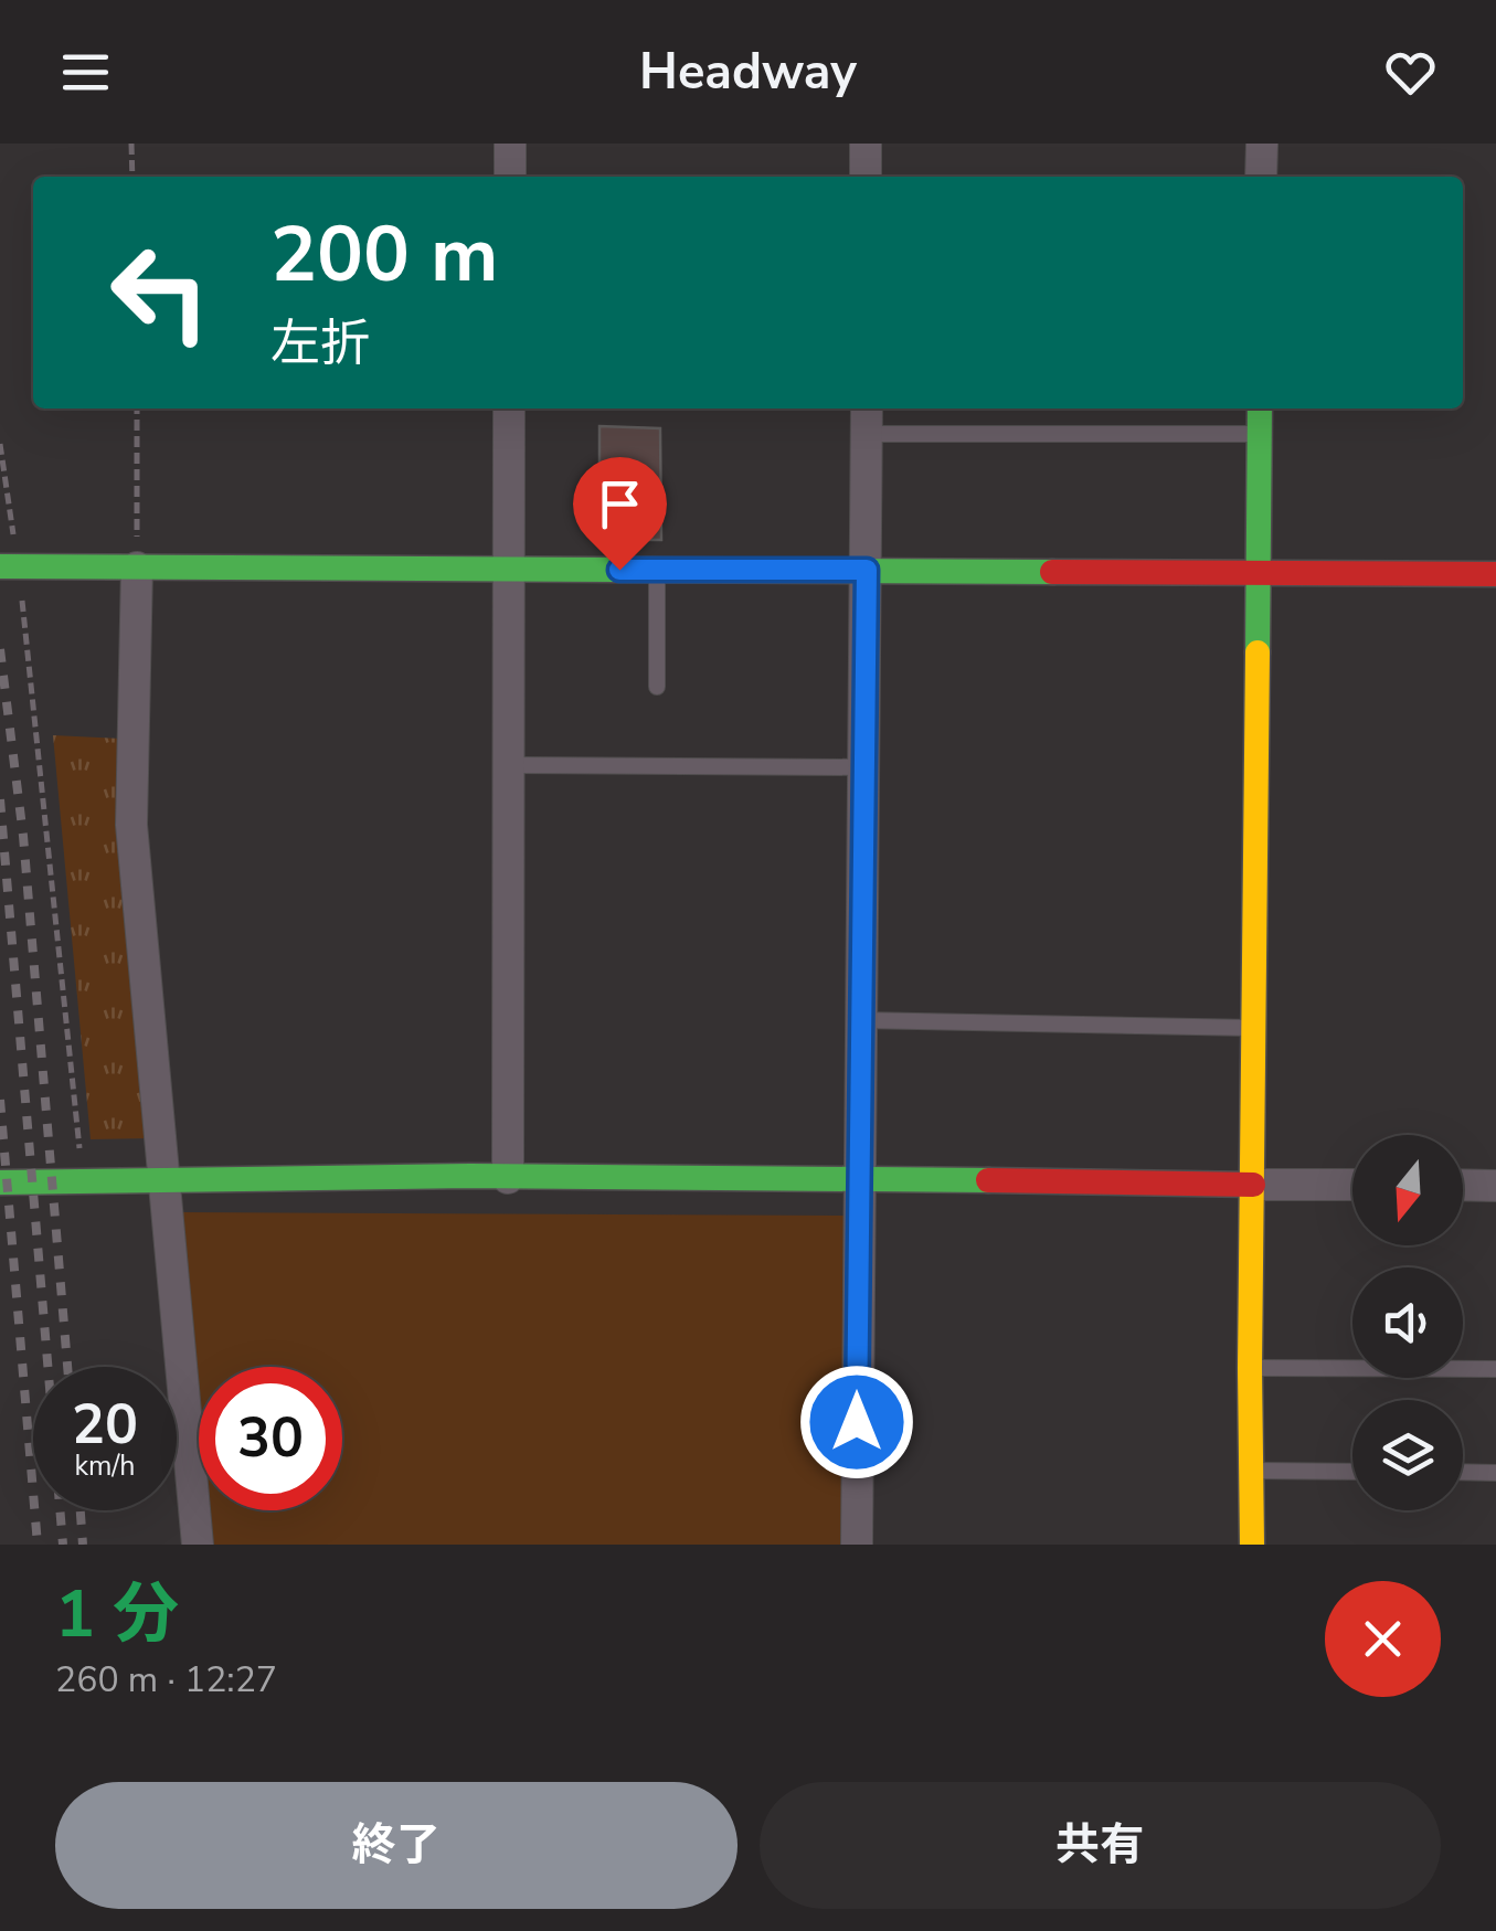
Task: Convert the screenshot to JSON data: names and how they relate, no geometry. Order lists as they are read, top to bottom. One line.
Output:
{"north":"bottom","page":{"header":"Headway","turn":["200 m","左折"],"speed":"20 km/h","limit":"30","heading":["1 分","260 m · 12:27"],"buttons":["終了","共有"]}}
